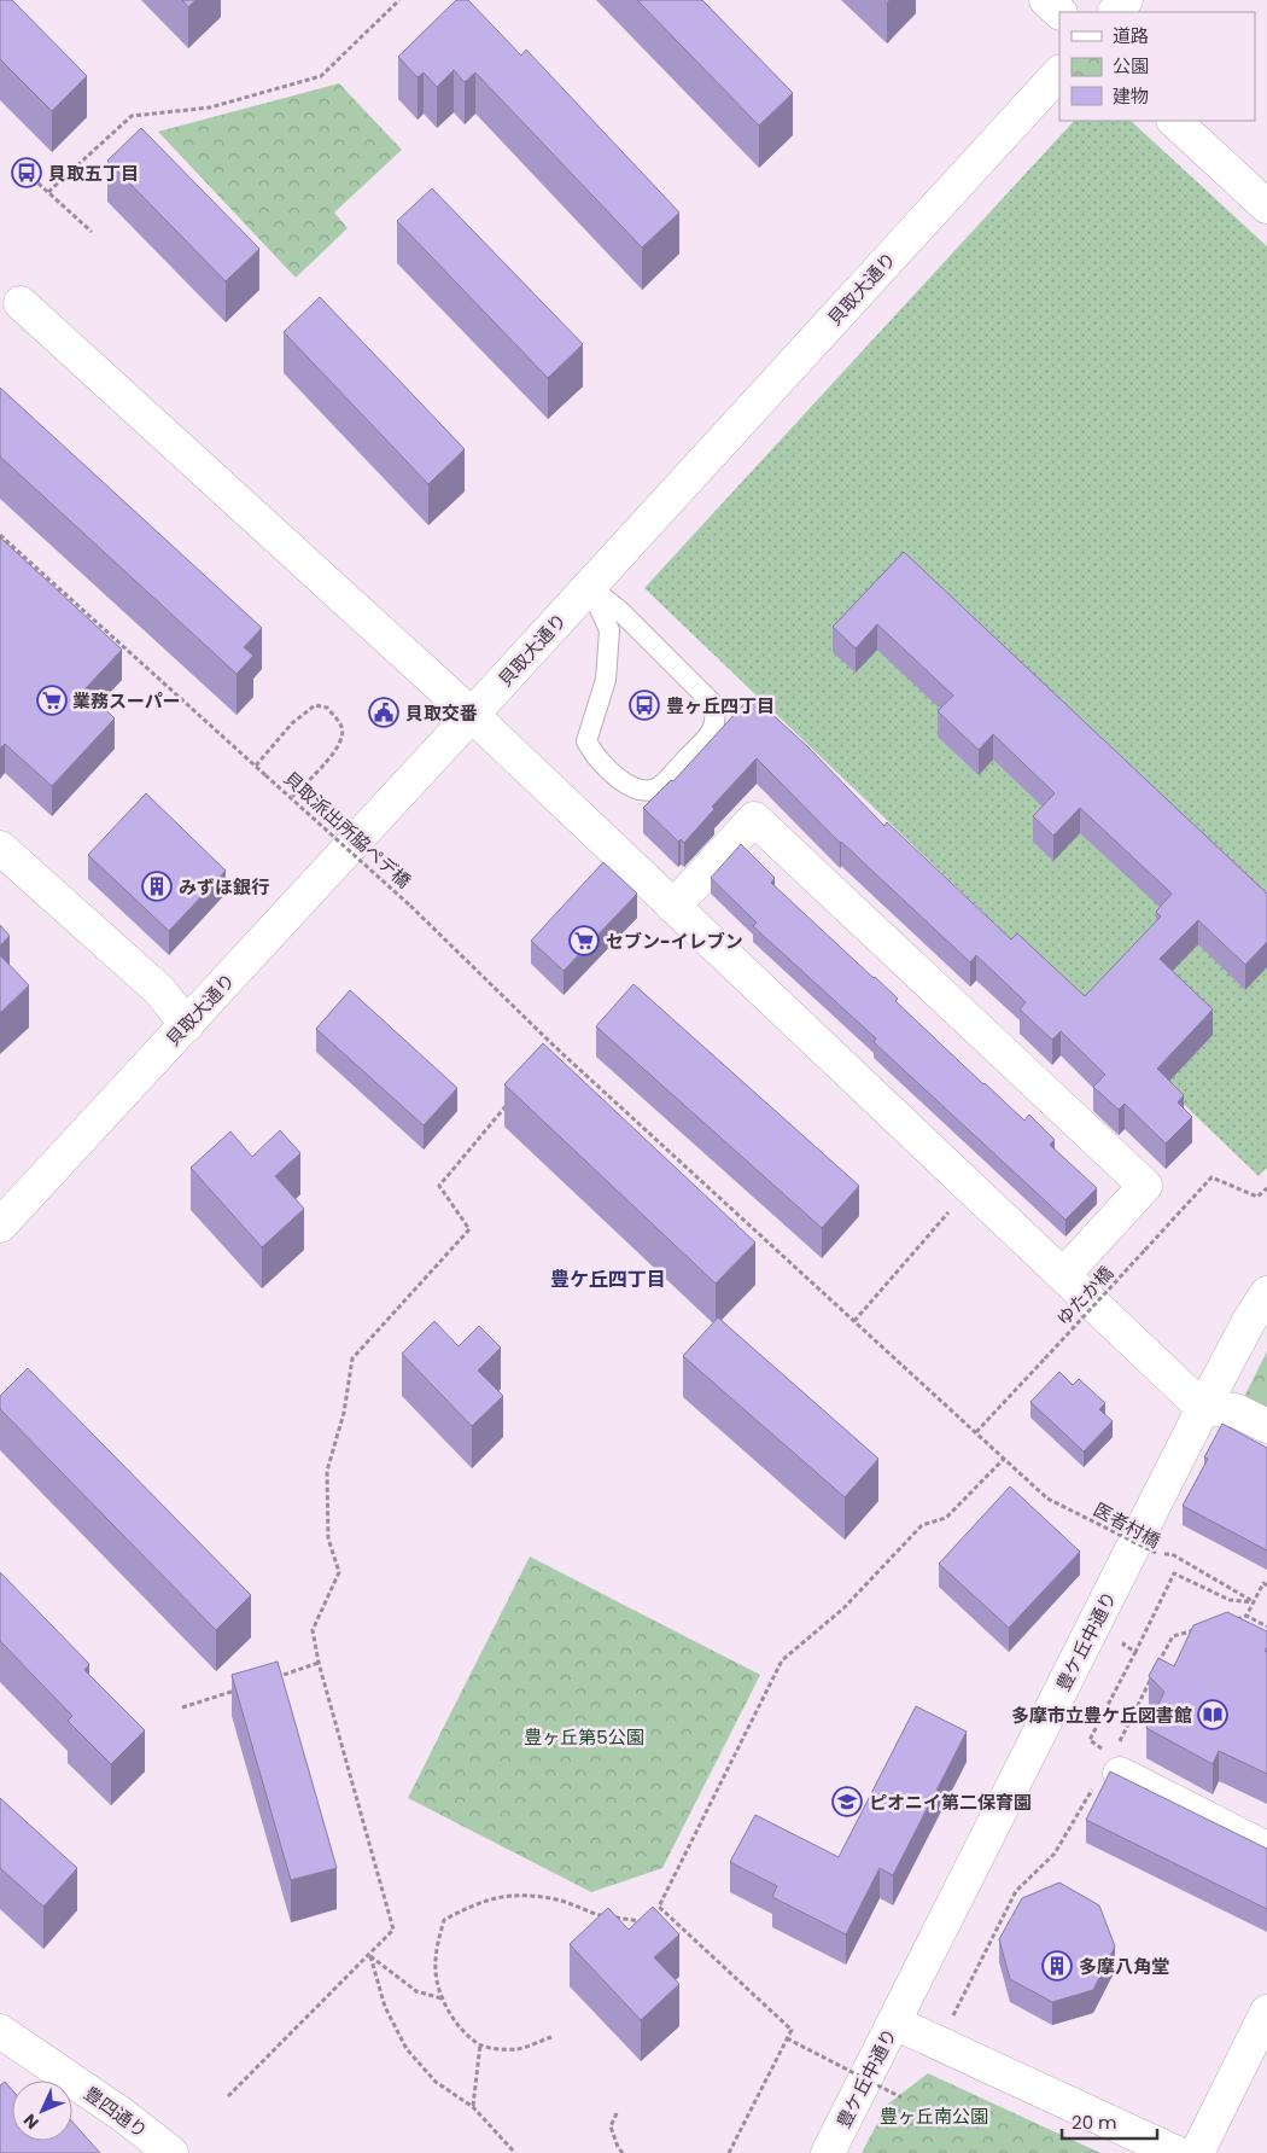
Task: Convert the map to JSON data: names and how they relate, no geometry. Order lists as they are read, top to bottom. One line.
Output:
{"streets":{"street":["貝取大通り","豊ケ丘中通り","豊四通り"],"path":["貝取派出所脇ペデ橋","ゆたか橋","医者村橋"]},"crossings":[["貝取派出所脇ペデ橋","医者村橋"],["ゆたか橋","医者村橋"]],"districts":["豊ケ丘四丁目"],"parks":["豊ヶ丘第5公園","豊ヶ丘南公園"],"places":{"bus stop":["貝取五丁目","豊ヶ丘四丁目"],"supermarket":["業務スーパー","セブン-イレブン"],"public building":["貝取交番"],"building":["みずほ銀行","多摩八角堂"],"library":["多摩市立豊ケ丘図書館"],"school or university":["ピオニイ第二保育園"]},"legend":["道路","公園","建物"],"scale_bar":"20 m","north":"bottom left"}
